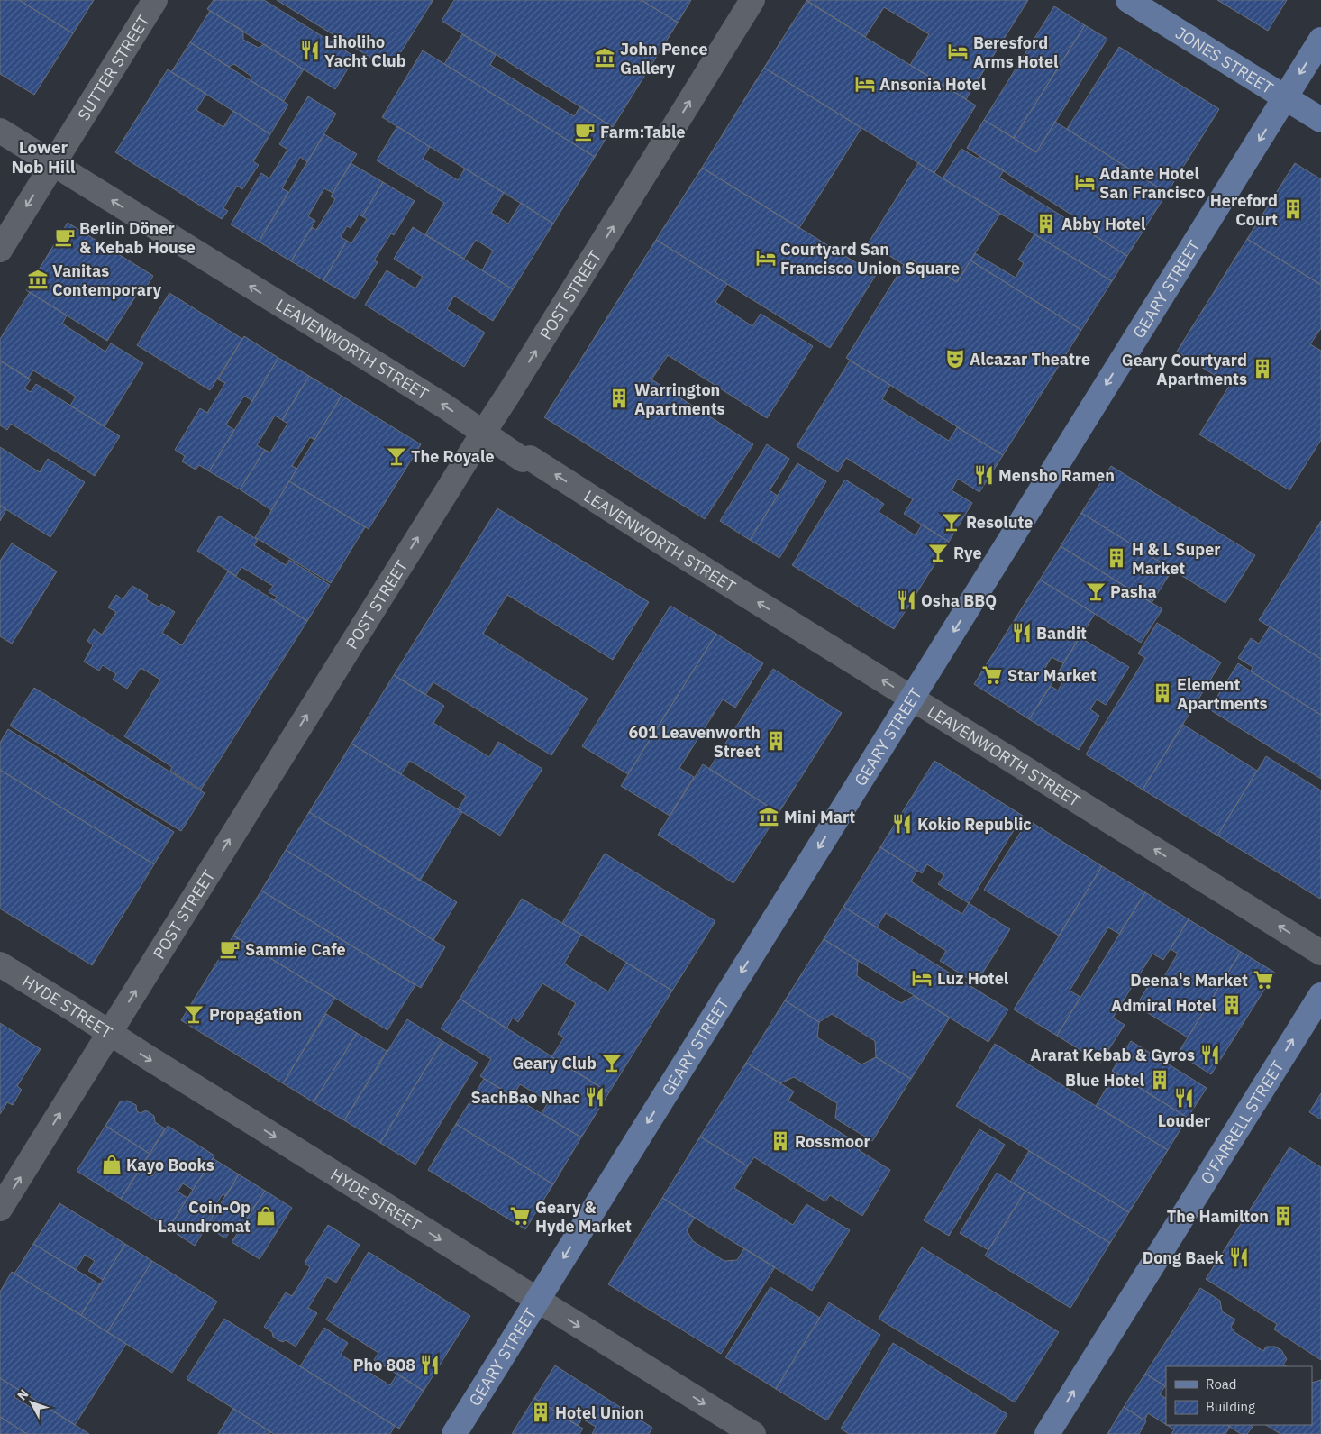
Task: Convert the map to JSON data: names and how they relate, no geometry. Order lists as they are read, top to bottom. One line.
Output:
{"streets":{"main road":["JONES STREET","GEARY STREET","O'FARRELL STREET"],"street":["SUTTER STREET","POST STREET","LEAVENWORTH STREET","HYDE STREET"]},"crossings":[["JONES STREET","GEARY STREET"],["SUTTER STREET","LEAVENWORTH STREET"],["GEARY STREET","LEAVENWORTH STREET"],["GEARY STREET","HYDE STREET"],["POST STREET","LEAVENWORTH STREET"],["POST STREET","HYDE STREET"]],"one_way":["GEARY STREET","POST STREET","LEAVENWORTH STREET","HYDE STREET","O'FARRELL STREET"],"districts":["Lower Nob Hill"],"places":{"restaurant":["Liholiho Yacht Club","Mensho Ramen","Osha BBQ","Bandit","Kokio Republic","Ararat Kebab & Gyros","SachBao Nhac","Louder","Dong Baek","Pho 808"],"hotel":["Beresford Arms Hotel","Ansonia Hotel","Adante Hotel San Francisco","Courtyard San Francisco Union Square","Luz Hotel"],"museum":["John Pence Gallery","Vanitas Contemporary","Mini Mart"],"cafe":["Farm:Table","Berlin Döner & Kebab House","Sammie Cafe"],"building":["Hereford Court","Abby Hotel","Geary Courtyard Apartments","Warrington Apartments","H & L Super Market","Element Apartments","601 Leavenworth Street","Admiral Hotel","Blue Hotel","Rossmoor","The Hamilton","Hotel Union"],"theatre":["Alcazar Theatre"],"bar":["The Royale","Resolute","Rye","Pasha","Propagation","Geary Club"],"supermarket":["Star Market","Deena's Market","Geary & Hyde Market"],"shop":["Kayo Books","Coin-Op Laundromat"]},"legend":["Road","Building"],"north":"top left"}
